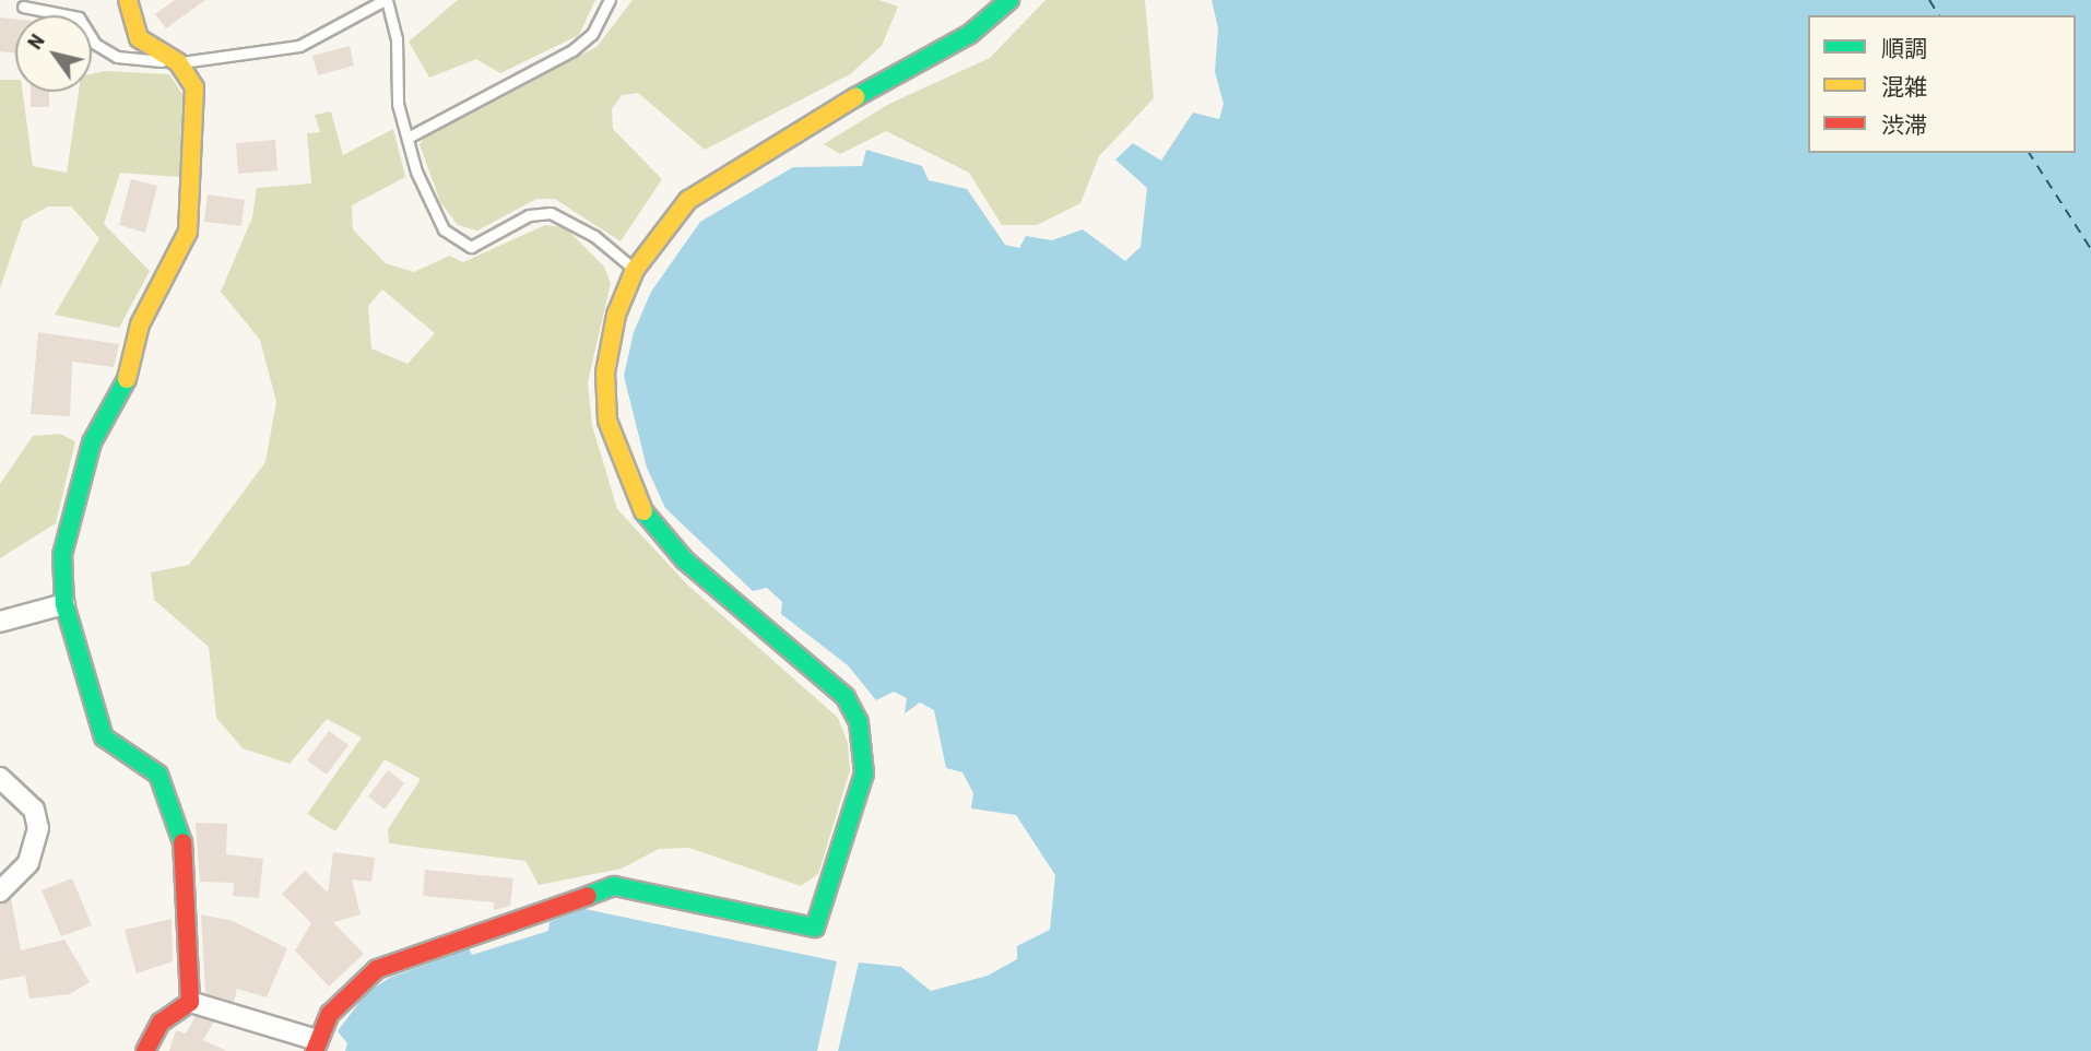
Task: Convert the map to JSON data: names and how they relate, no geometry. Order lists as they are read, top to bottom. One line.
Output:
{"legend":["順調","混雑","渋滞"],"north":"top left"}
